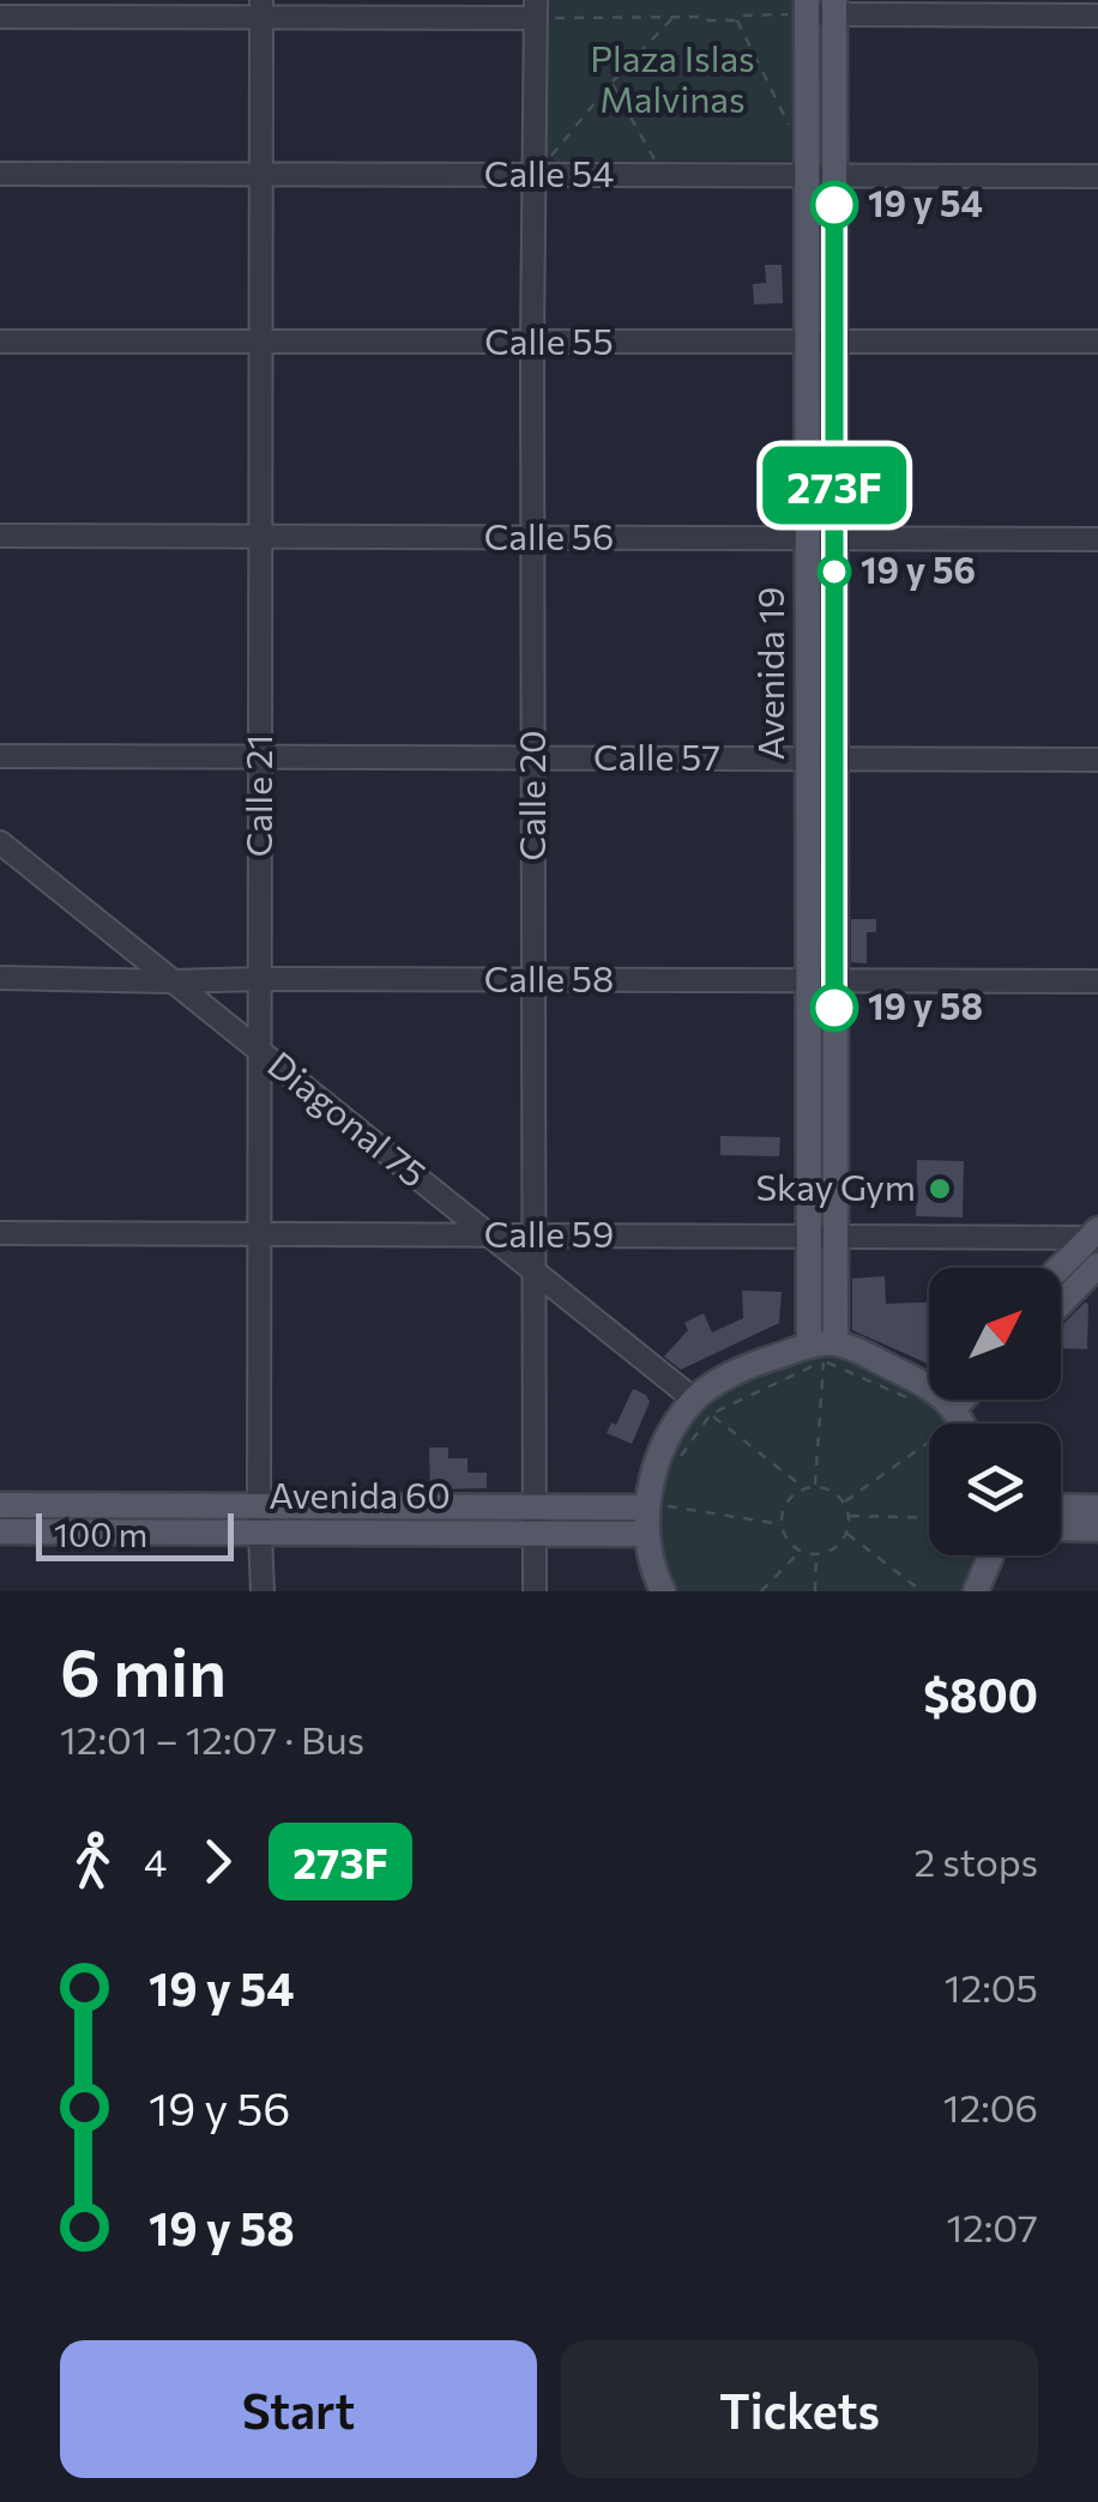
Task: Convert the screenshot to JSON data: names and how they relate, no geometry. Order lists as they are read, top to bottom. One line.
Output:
{"streets":{"main road":["Avenida 19","Avenida 60"],"street":["Calle 54","Calle 55","Calle 56","Calle 57","Calle 21","Calle 20","Calle 58","Diagonal 75","Calle 59"]},"crossings":[["Calle 54","Avenida 19"],["Calle 54","Calle 21"],["Calle 54","Calle 20"],["Calle 55","Avenida 19"],["Calle 55","Calle 21"],["Calle 55","Calle 20"],["Calle 56","Avenida 19"],["Calle 56","Calle 21"],["Calle 56","Calle 20"],["Avenida 19","Calle 57"],["Avenida 19","Calle 58"],["Avenida 19","Calle 59"],["Calle 57","Calle 21"],["Calle 57","Calle 20"],["Calle 21","Calle 58"],["Calle 21","Diagonal 75"],["Calle 21","Calle 59"],["Calle 21","Avenida 60"],["Calle 20","Calle 58"],["Calle 20","Diagonal 75"],["Calle 20","Calle 59"],["Calle 20","Avenida 60"],["Calle 58","Diagonal 75"],["Diagonal 75","Calle 59"]],"parks":["Plaza Islas Malvinas"],"places":["19 y 54","19 y 56","19 y 58","Skay Gym"],"lines":["bus line 273F"],"scale_bar":"100 m","north":"top right","page":{"on_map":"273F","scale":"100 m","heading":["6 min","12:01 – 12:07 · Bus","$800"],"legs":["4","273F","2 stops"],"list":[{"name":"19 y 54","value":"12:05"},{"name":"19 y 56","value":"12:06"},{"name":"19 y 58","value":"12:07"}],"buttons":["Start","Tickets"]}}
